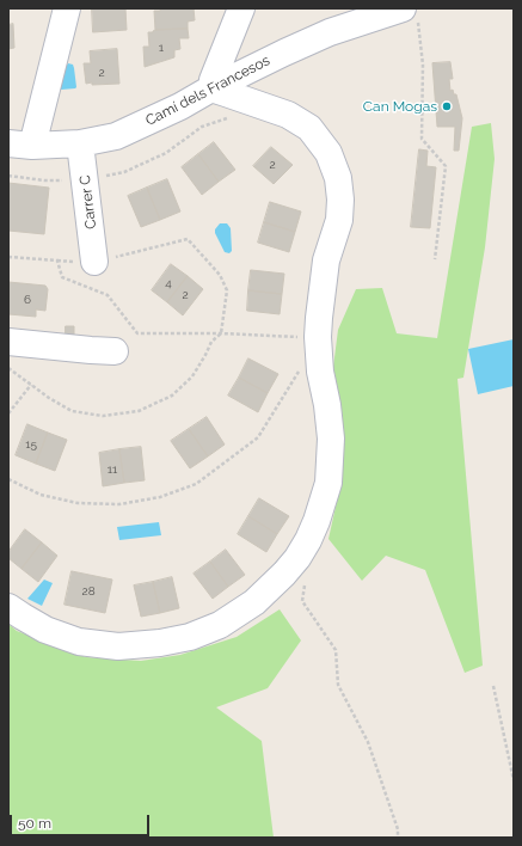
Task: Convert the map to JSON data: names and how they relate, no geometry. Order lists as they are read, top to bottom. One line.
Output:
{"streets":{"street":["Camí dels Francesos","Carrer C"]},"crossings":[["Camí dels Francesos","Carrer C"]],"places":["Can Mogas"],"house_numbers":["1","2","2","4","2","6","15","11","28"],"scale_bar":"50 m"}
